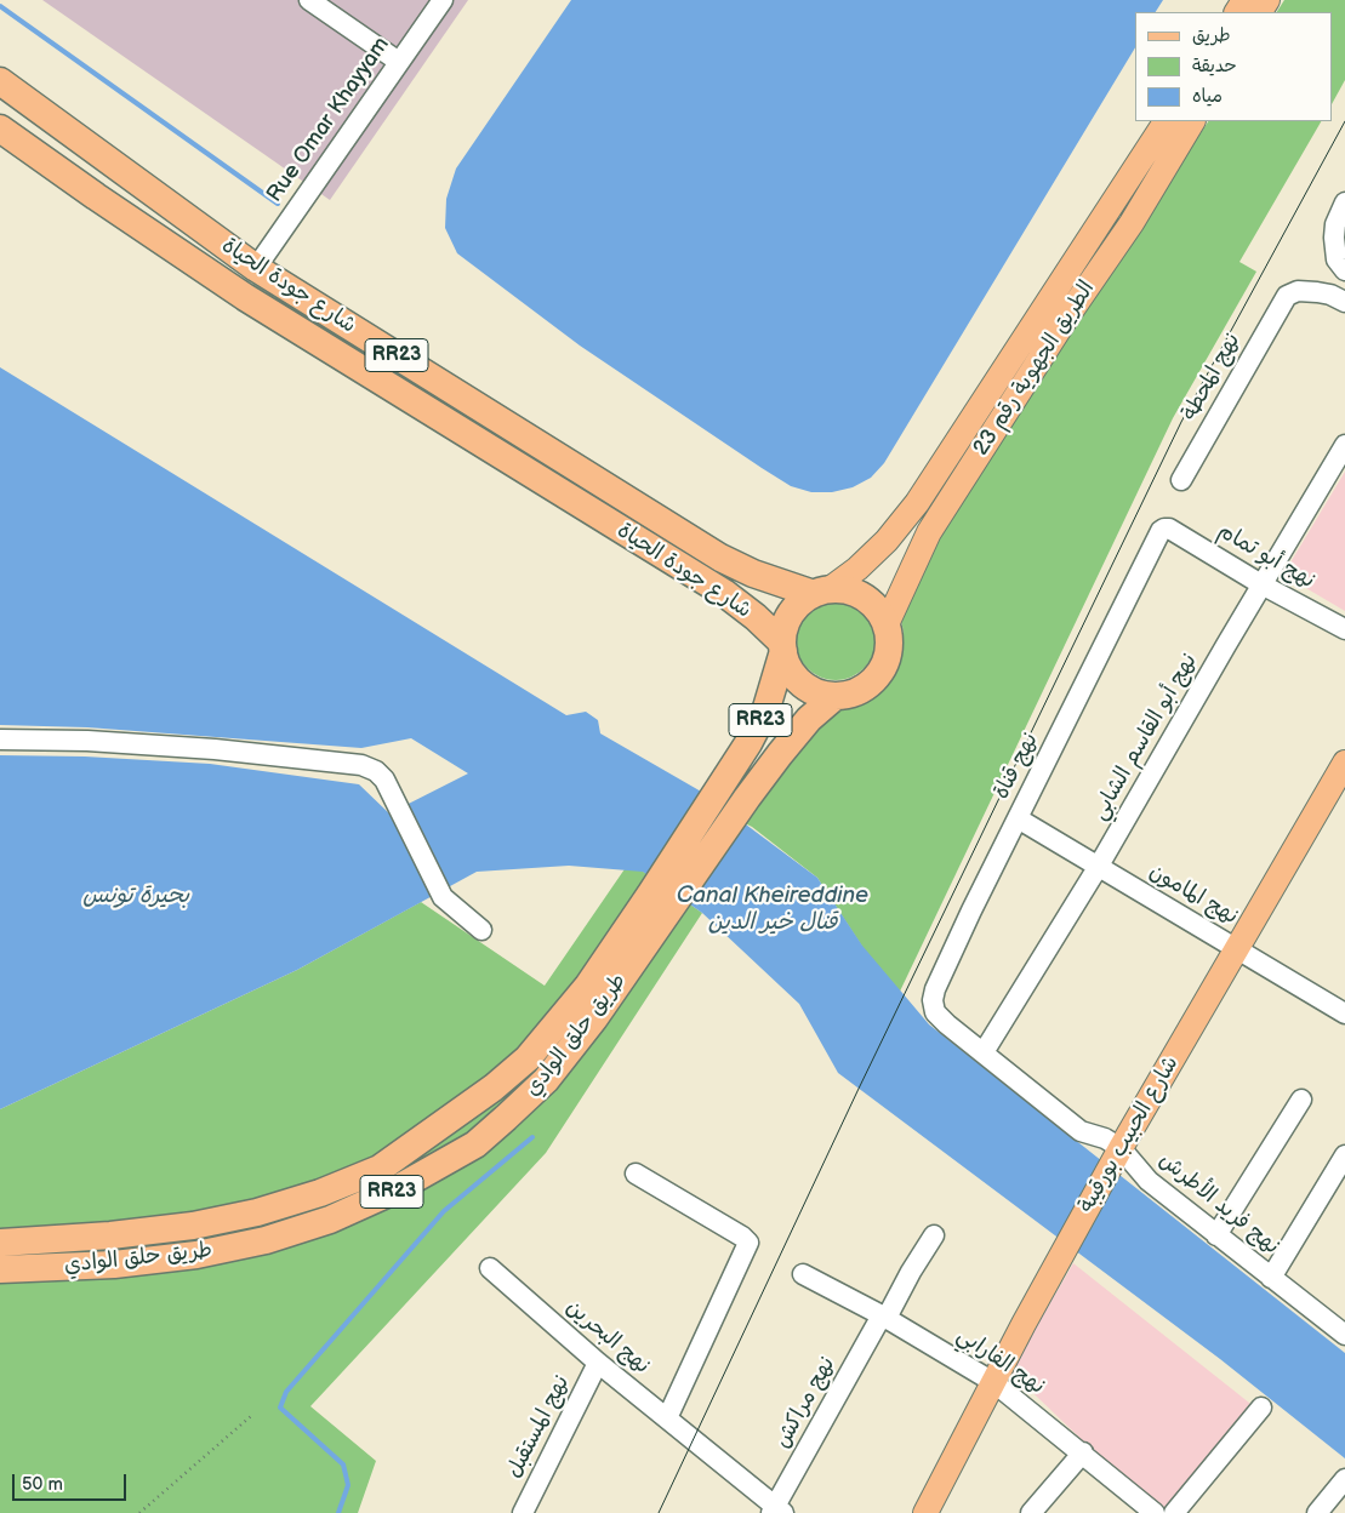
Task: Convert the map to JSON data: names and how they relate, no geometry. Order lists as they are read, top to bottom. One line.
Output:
{"streets":{"highway":["شارع جودة الحياة","RR23","الطريق الجهوية رقم 23","طريق حلق الوادي"],"main road":["شارع الحبيب بورقيبة"],"street":["Rue Omar Khayyam","نهج المحطة","نهج أبو تمام","نهج أبو القاسم الشابي","نهج قناة","نهج المامون","نهج فريد الأطرش","نهج البحرين","نهج الفارابي","نهج مراكش","نهج المستقبل"]},"crossings":[["Rue Omar Khayyam","شارع جودة الحياة"],["شارع جودة الحياة","RR23"],["شارع جودة الحياة","الطريق الجهوية رقم 23"],["شارع جودة الحياة","طريق حلق الوادي"],["RR23","الطريق الجهوية رقم 23"],["RR23","طريق حلق الوادي"],["الطريق الجهوية رقم 23","طريق حلق الوادي"],["نهج أبو تمام","نهج أبو القاسم الشابي"],["نهج أبو تمام","نهج قناة"],["نهج أبو القاسم الشابي","نهج المامون"],["نهج أبو القاسم الشابي","نهج فريد الأطرش"],["نهج قناة","نهج المامون"],["نهج قناة","نهج فريد الأطرش"],["نهج المامون","شارع الحبيب بورقيبة"],["شارع الحبيب بورقيبة","نهج فريد الأطرش"],["شارع الحبيب بورقيبة","نهج الفارابي"],["نهج البحرين","نهج مراكش"],["نهج البحرين","نهج المستقبل"],["نهج الفارابي","نهج مراكش"]],"water":["بحيرة تونس","Canal Kheireddine قنال خير الدين"],"legend":["طريق","حديقة","مياه"],"scale_bar":"50 m"}
